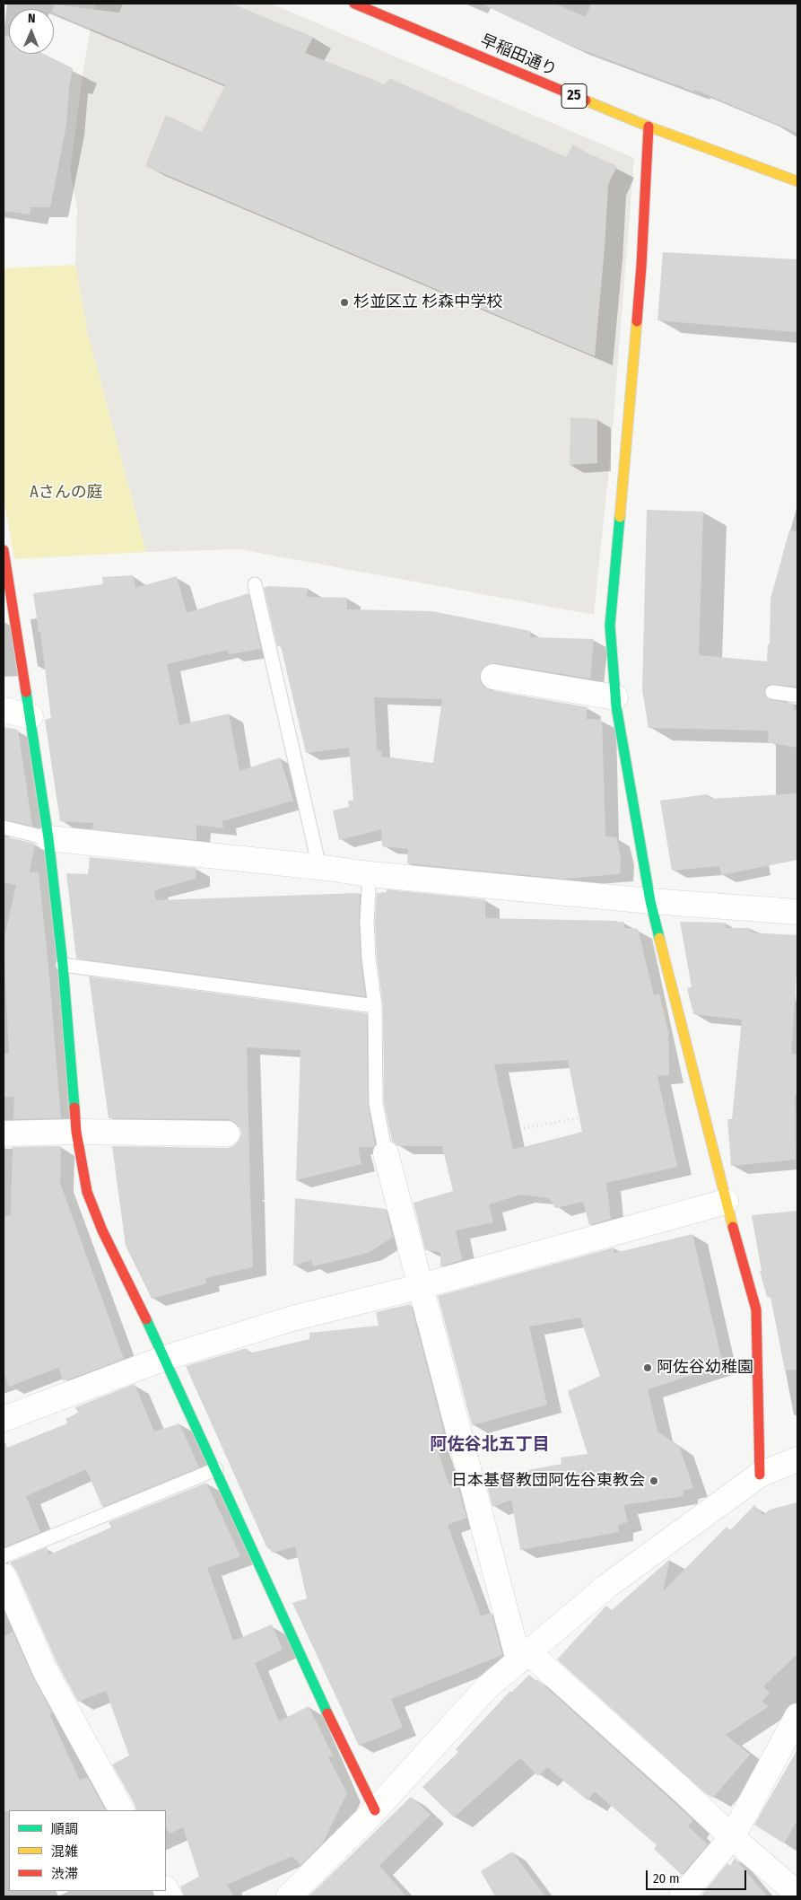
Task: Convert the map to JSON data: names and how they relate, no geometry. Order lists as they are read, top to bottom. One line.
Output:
{"streets":{"street":["早稲田通り","25"]},"districts":["阿佐谷北五丁目"],"parks":["Aさんの庭"],"places":["杉並区立 杉森中学校","阿佐谷幼稚園","日本基督教団阿佐谷東教会"],"legend":["順調","混雑","渋滞"],"scale_bar":"20 m","north":"top"}
